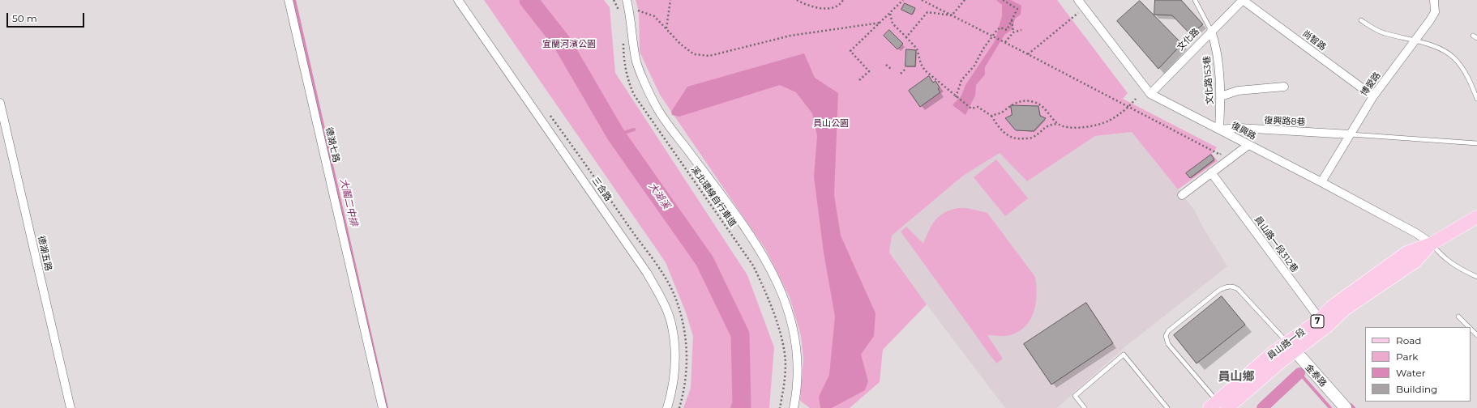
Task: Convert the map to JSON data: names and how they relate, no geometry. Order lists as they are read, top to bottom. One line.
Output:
{"streets":{"main road":["7","員山路一段"],"street":["文化路","尚智路","文化路153巷","博愛路","復興路8巷","復興路","德湖七路","三合路","員山路一段312巷","德湖五路","金泰路"],"path":["溪北環線自行車道"]},"crossings":[["文化路","尚智路"],["文化路","文化路153巷"],["文化路","復興路"],["尚智路","博愛路"],["文化路153巷","復興路8巷"],["文化路153巷","復興路"],["博愛路","復興路8巷"],["博愛路","復興路"],["復興路8巷","復興路"],["復興路","員山路一段"],["員山路一段312巷","員山路一段"],["員山路一段","金泰路"]],"districts":["員山鄉"],"water":["大湖溪","大鬮二中排"],"parks":["宜蘭河濱公園","員山公園"],"legend":["Road","Park","Water","Building"],"scale_bar":"50 m"}
